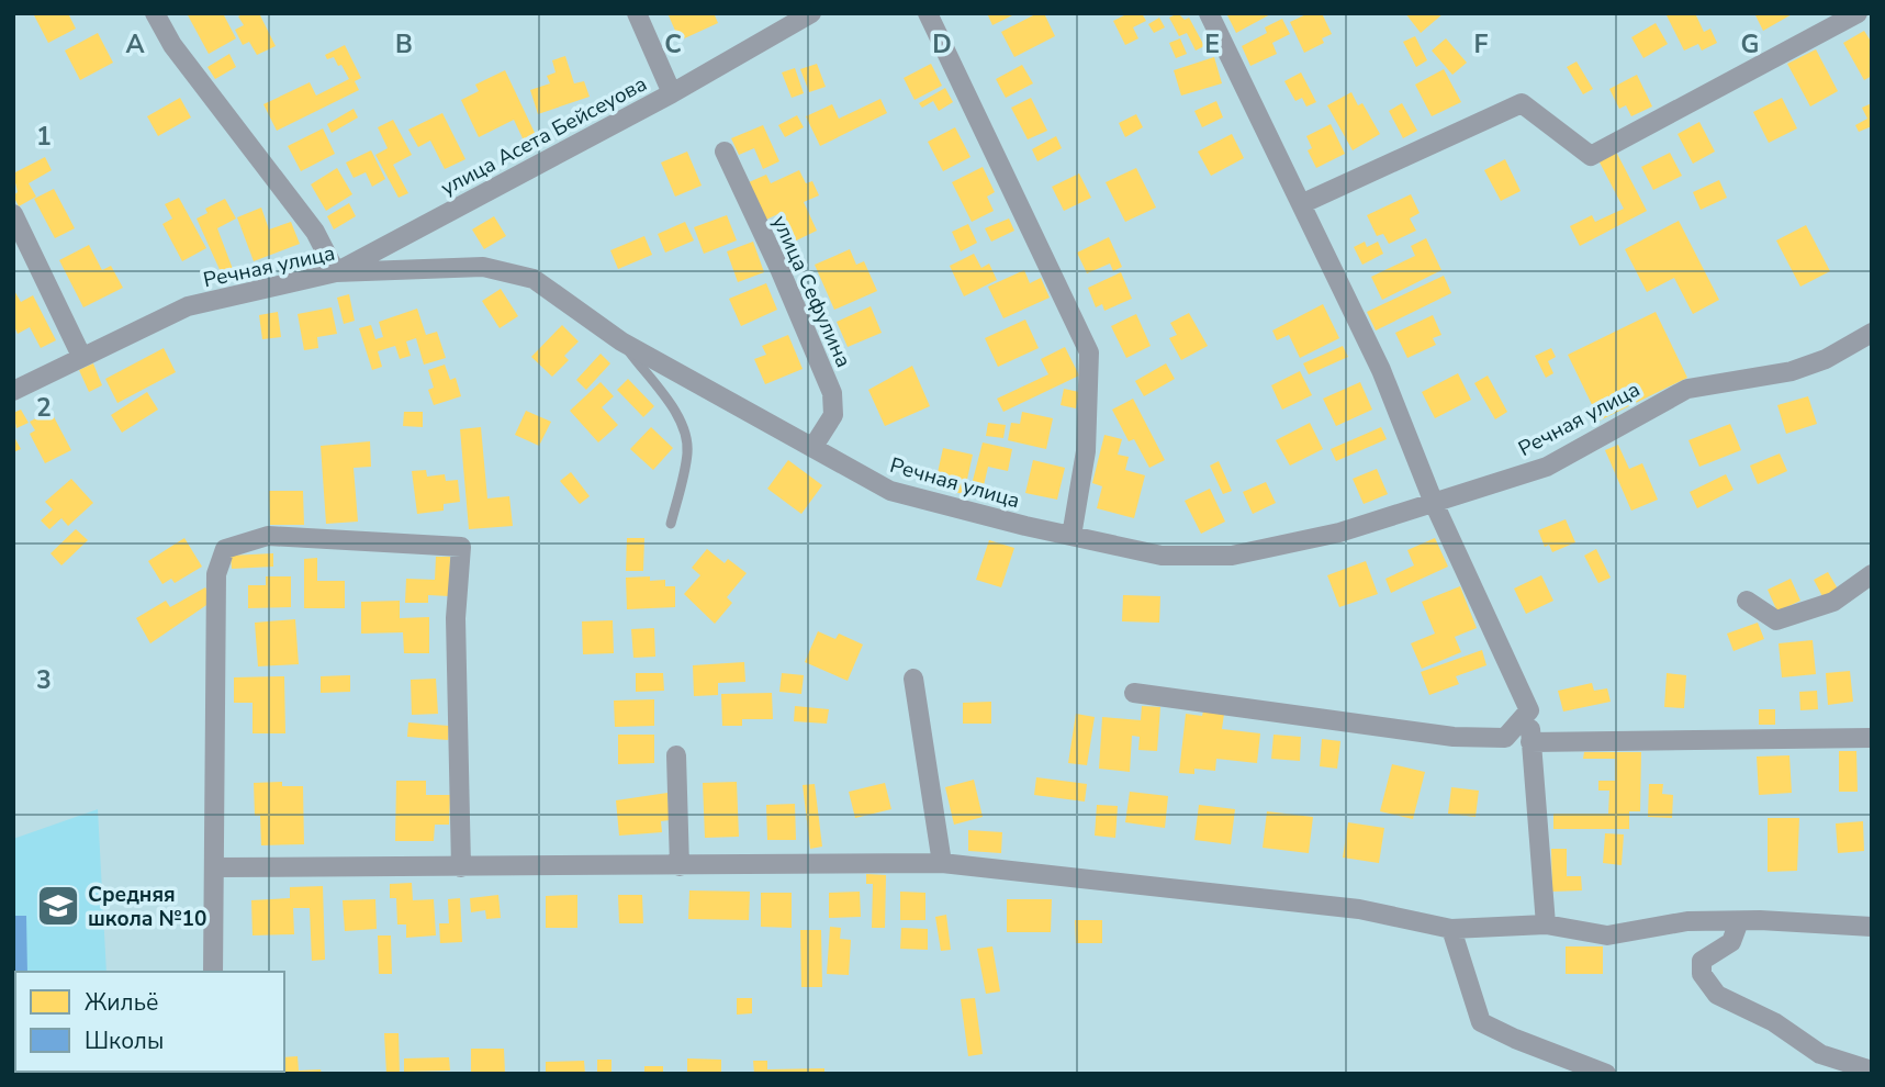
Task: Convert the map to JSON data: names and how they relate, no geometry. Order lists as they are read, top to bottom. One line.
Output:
{"streets":{"street":["улица Асета Бейсеуова","Речная улица","улица Сефулина"]},"crossings":[["улица Асета Бейсеуова","Речная улица"],["Речная улица","улица Сефулина"]],"places":{"school or university":["Средняя школа №10"]},"legend":["Жильё","Школы"],"grid":{"columns":["A","B","C","D","E","F","G"],"rows":["1","2","3"]}}
